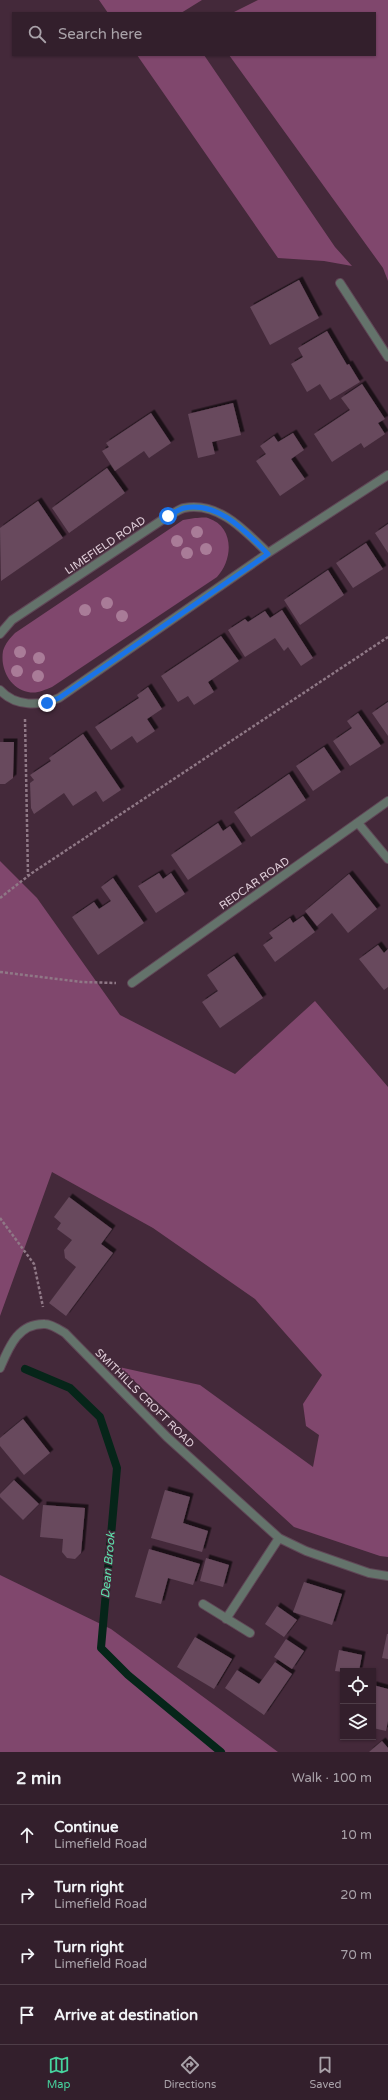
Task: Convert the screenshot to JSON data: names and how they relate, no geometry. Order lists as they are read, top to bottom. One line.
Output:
{"streets":{"street":["LIMEFIELD ROAD","REDCAR ROAD","SMITHILLS CROFT ROAD"]},"water":["Dean Brook"],"page":{"search":"Search here","heading":["2 min","Walk · 100 m"],"list":[["Continue","Limefield Road","10 m"],["Turn right","Limefield Road","20 m"],["Turn right","Limefield Road","70 m"],"Arrive at destination"],"nav":["Map","Directions","Saved"]}}
